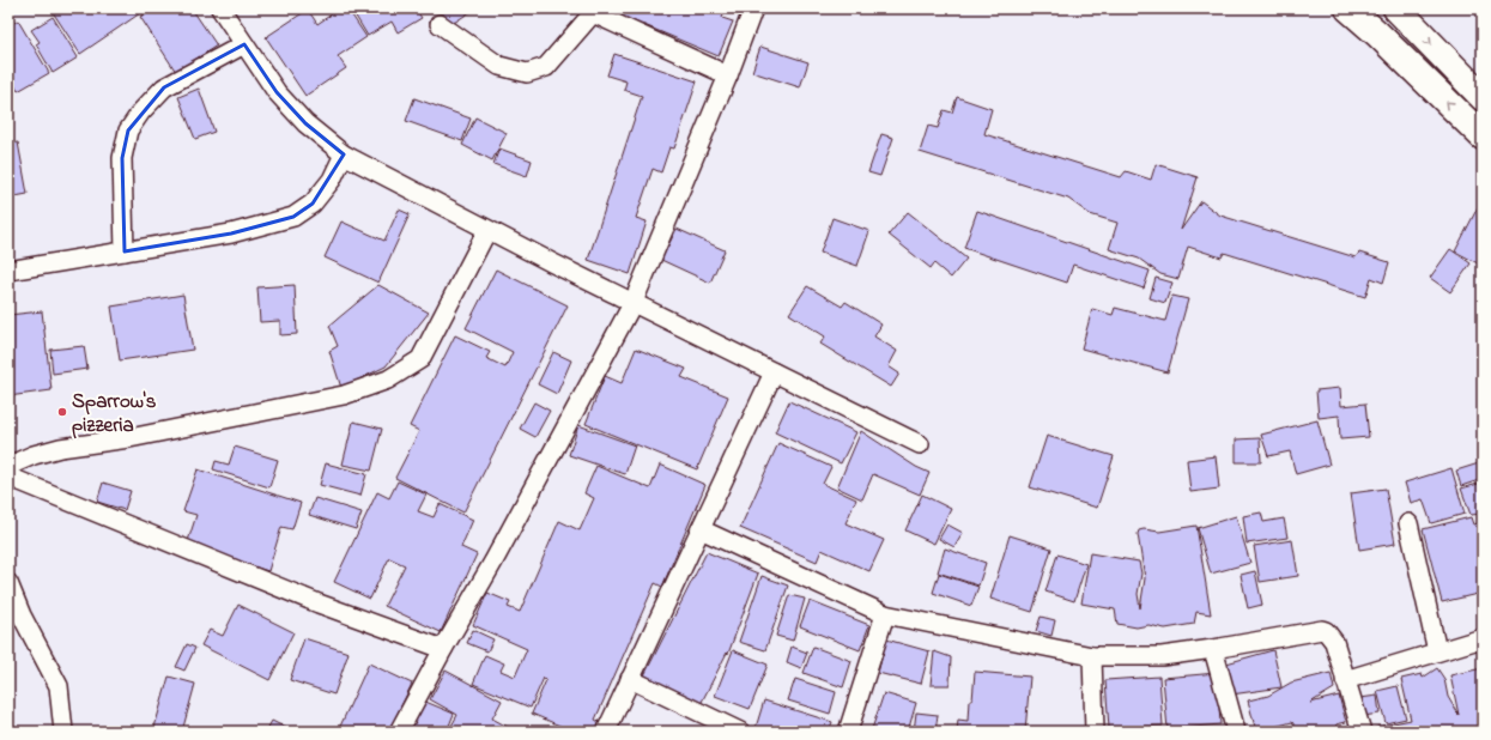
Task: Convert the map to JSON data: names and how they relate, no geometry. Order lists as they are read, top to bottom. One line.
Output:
{"places":["Sparrow's pizzeria"]}
